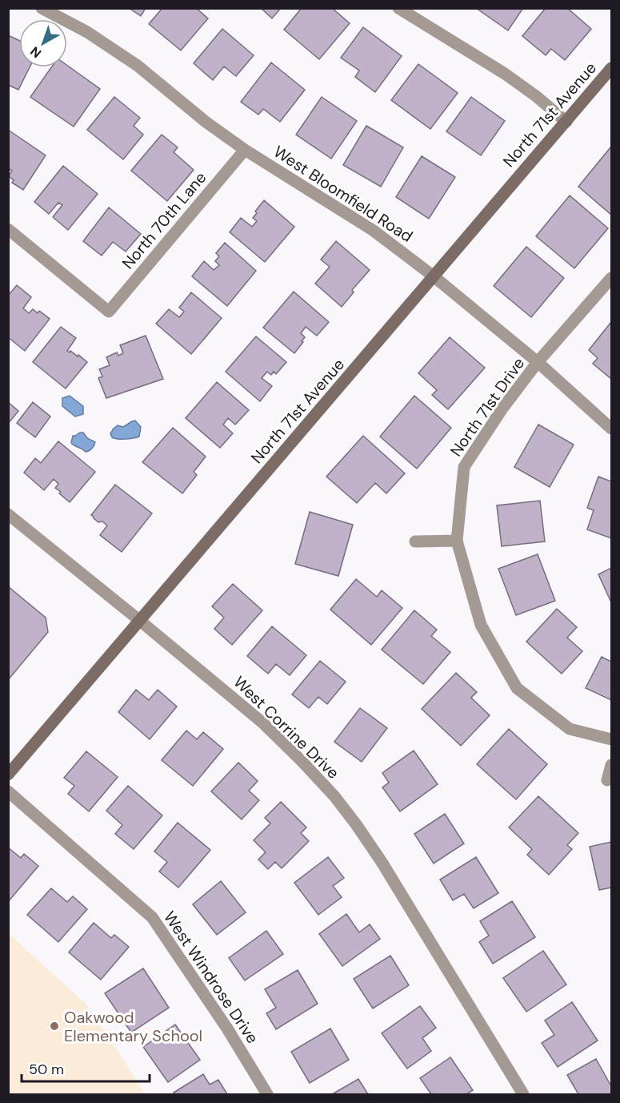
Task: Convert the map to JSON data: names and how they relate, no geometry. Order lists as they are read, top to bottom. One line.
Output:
{"streets":{"street":["North 71st Avenue","West Bloomfield Road","North 70th Lane","North 71st Drive","West Corrine Drive","West Windrose Drive"]},"crossings":[["North 71st Avenue","West Bloomfield Road"],["North 71st Avenue","West Corrine Drive"],["West Bloomfield Road","North 70th Lane"],["West Bloomfield Road","North 71st Drive"]],"places":["Oakwood Elementary School"],"scale_bar":"50 m","north":"bottom left"}
